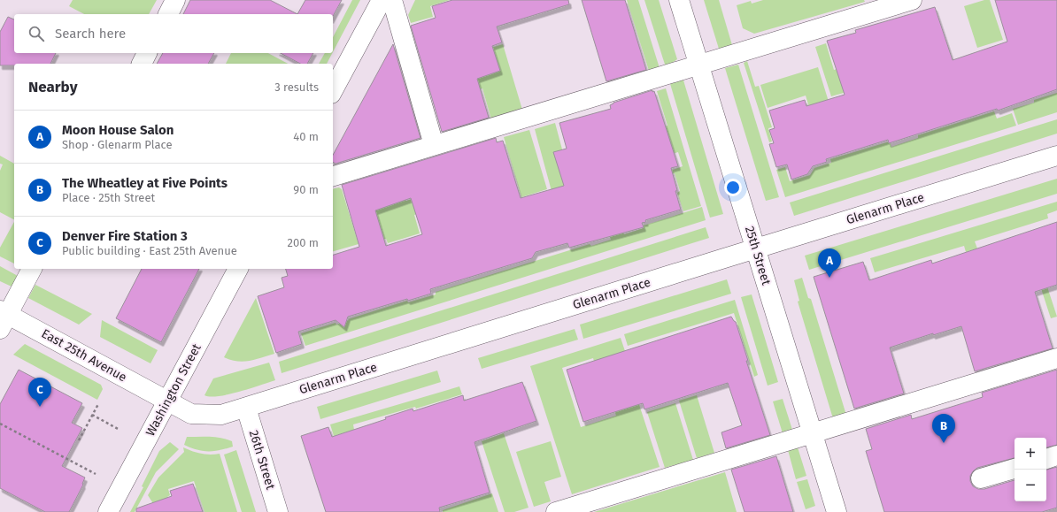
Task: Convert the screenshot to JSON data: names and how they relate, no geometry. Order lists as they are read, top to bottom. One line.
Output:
{"streets":{"street":["Glenarm Place","25th Street","East 25th Avenue","Washington Street","26th Street"]},"crossings":[["Glenarm Place","25th Street"],["Glenarm Place","East 25th Avenue"],["Glenarm Place","Washington Street"],["Glenarm Place","26th Street"],["East 25th Avenue","Washington Street"]],"page":{"search":"Search here","heading":["Nearby","3 results"],"list":[{"mark":"A","name":"Moon House Salon","note":"Shop · Glenarm Place","value":"40 m"},{"mark":"B","name":"The Wheatley at Five Points","note":"Place · 25th Street","value":"90 m"},{"mark":"C","name":"Denver Fire Station 3","note":"Public building · East 25th Avenue","value":"200 m"}],"pins":["A","C","B"],"map_buttons":["+","−"]}}
